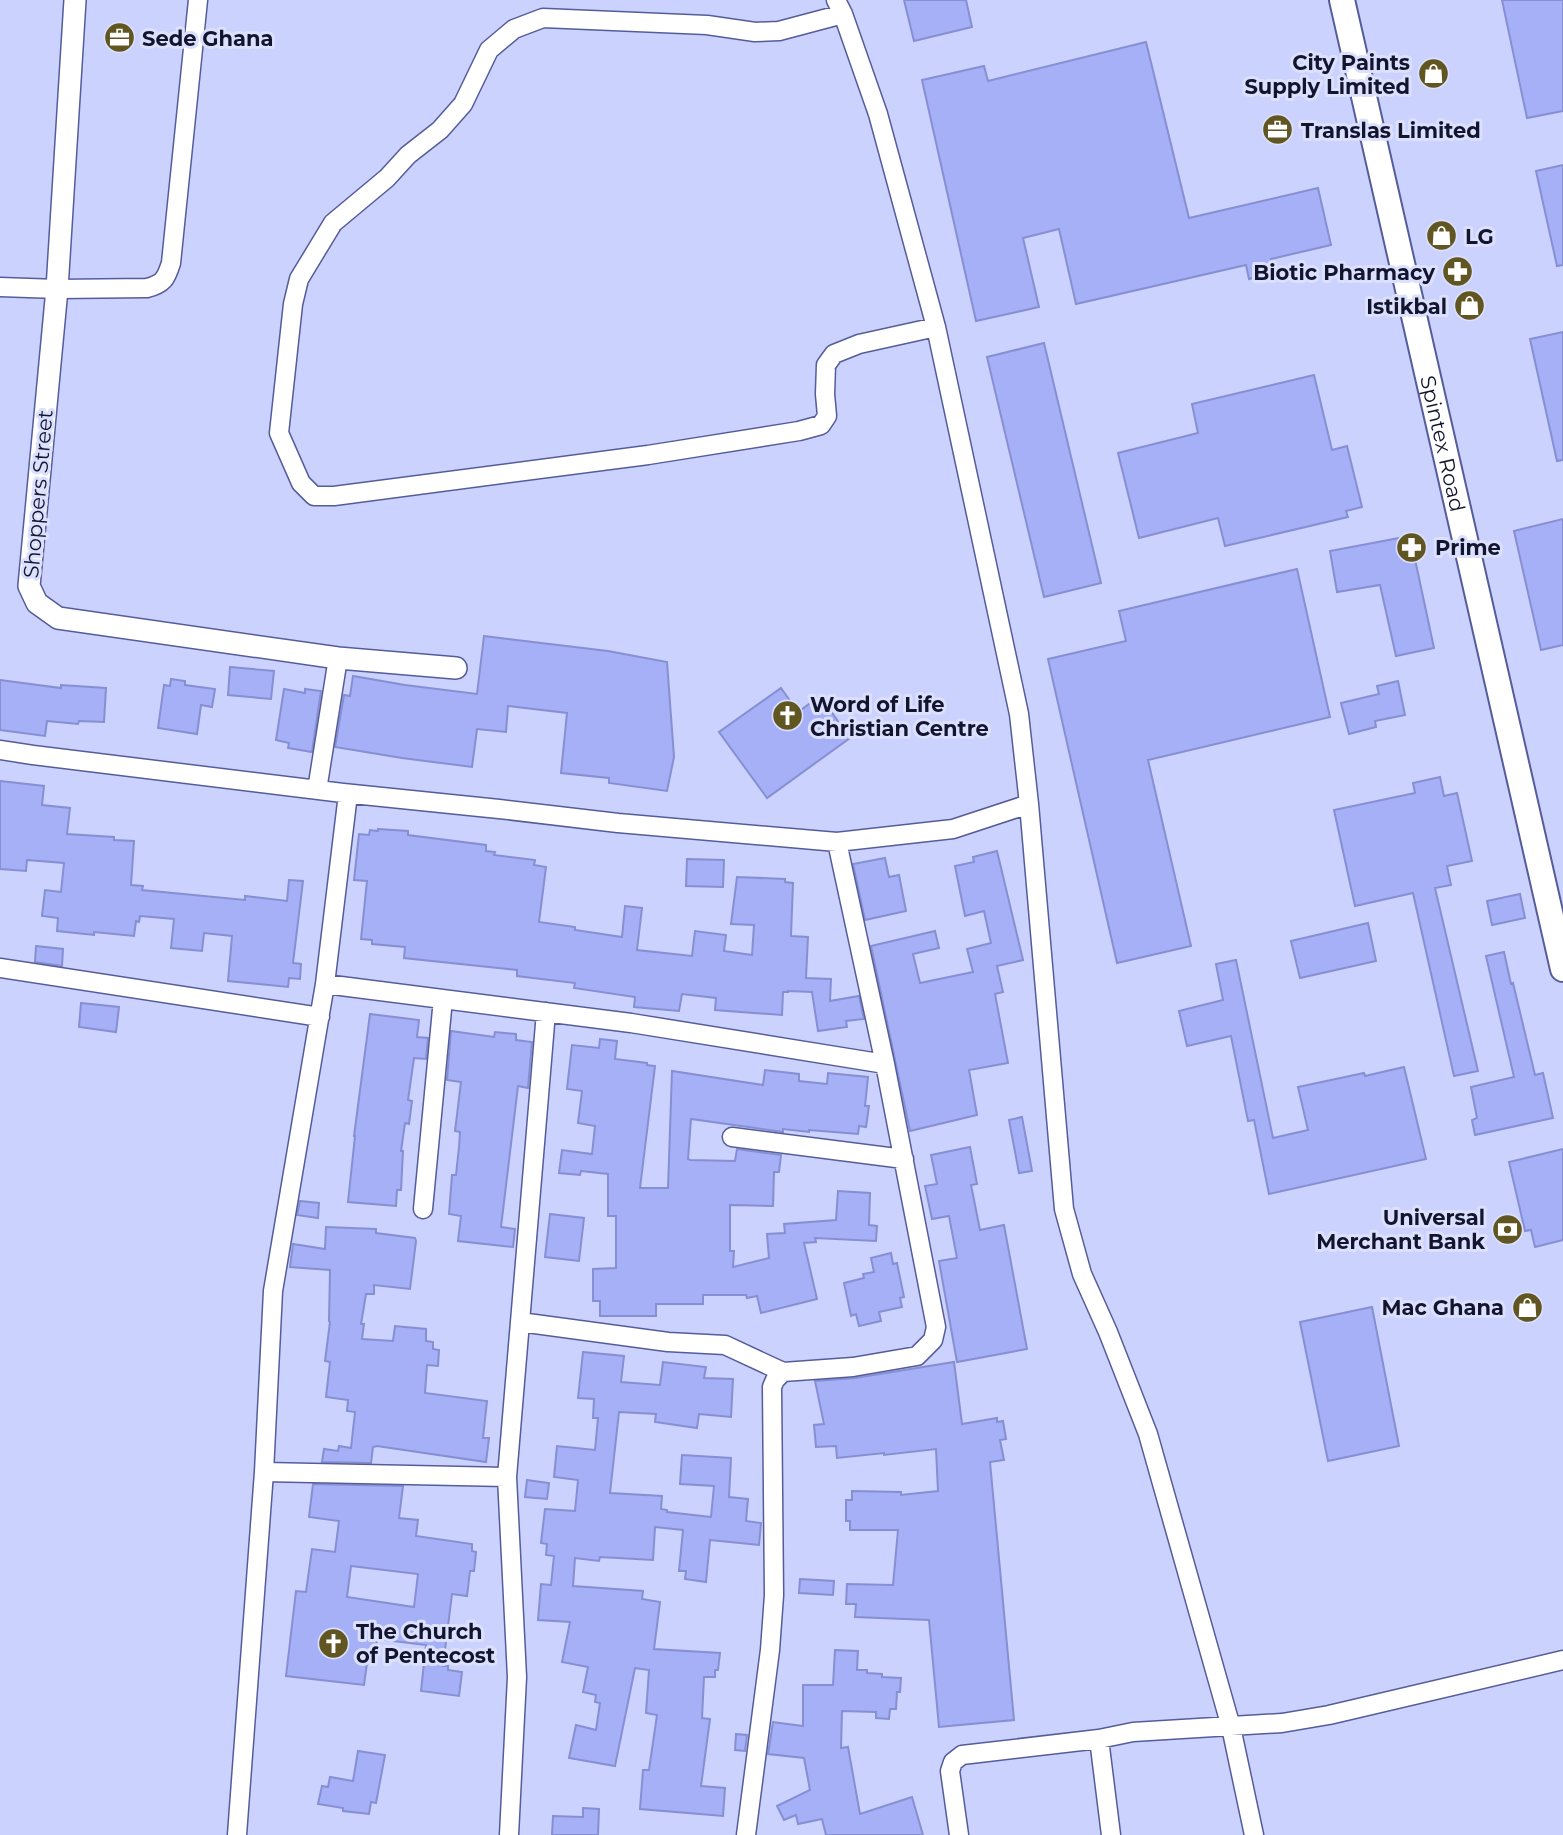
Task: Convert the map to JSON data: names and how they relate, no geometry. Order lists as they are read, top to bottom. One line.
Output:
{"streets":{"main road":["Spintex Road"],"street":["Shoppers Street"]},"places":{"office":["Sede Ghana","Translas Limited"],"shop":["City Paints Supply Limited","LG","Istikbal","Mac Ghana"],"pharmacy":["Biotic Pharmacy","Prime"],"church":["Word of Life Christian Centre","The Church of Pentecost"],"bank":["Universal Merchant Bank"]}}
